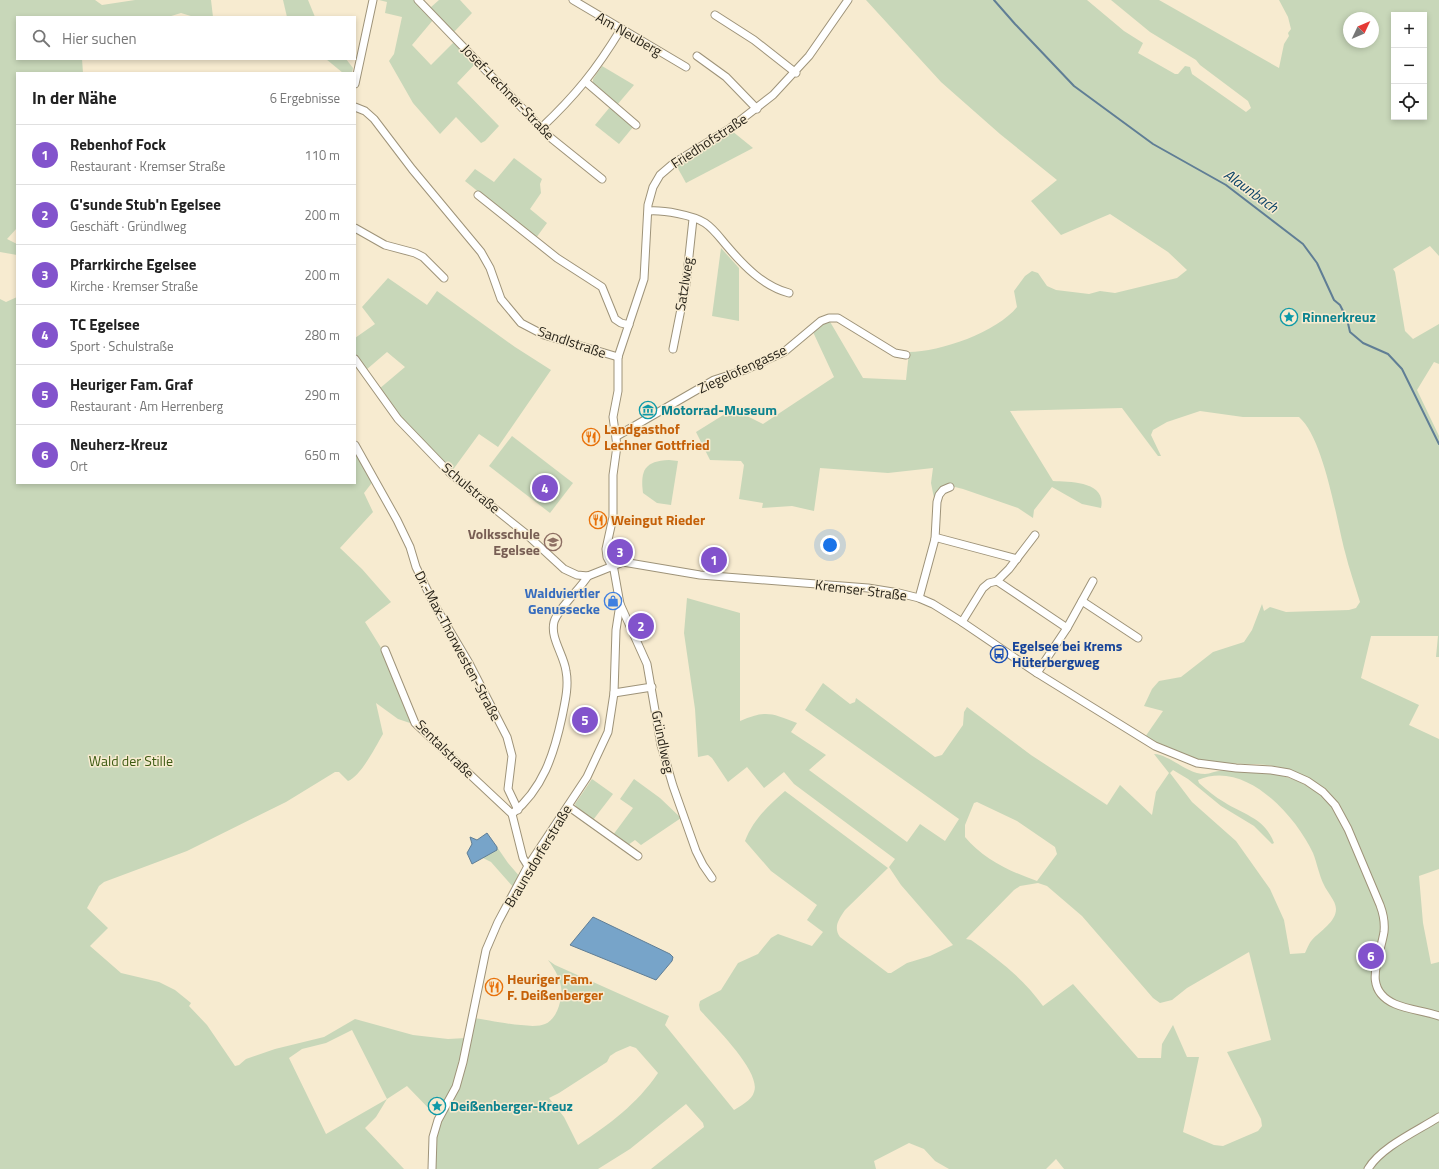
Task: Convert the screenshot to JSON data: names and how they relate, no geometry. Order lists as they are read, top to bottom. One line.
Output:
{"streets":{"street":["Am Neuberg","Josef-Lechner-Straße","Friedhofstraße","Satzlweg","Sandlstraße","Ziegelofengasse","Schulstraße","Kremser Straße","Dr.-Max-Thorwesten-Straße","Gründlweg","Sentalstraße","Braunsdorferstraße"]},"crossings":[["Friedhofstraße","Sandlstraße"],["Sandlstraße","Ziegelofengasse"],["Sandlstraße","Kremser Straße"],["Sandlstraße","Braunsdorferstraße"],["Kremser Straße","Braunsdorferstraße"],["Dr.-Max-Thorwesten-Straße","Sentalstraße"],["Dr.-Max-Thorwesten-Straße","Braunsdorferstraße"],["Gründlweg","Braunsdorferstraße"]],"water":["Alaunbach"],"parks":["Wald der Stille"],"places":{"place":["Rinnerkreuz","Deißenberger-Kreuz"],"museum":["Motorrad-Museum"],"restaurant":["Landgasthof Lechner Gottfried","Weingut Rieder","Heuriger Fam. F. Deißenberger"],"school or university":["Volksschule Egelsee"],"shop":["Waldviertler Genussecke"],"bus stop":["Egelsee bei Krems Hüterbergweg"]},"north":"top right","page":{"map_buttons":["+","−"],"search":"Hier suchen","heading":["In der Nähe","6 Ergebnisse"],"list":[{"mark":"1","name":"Rebenhof Fock","note":"Restaurant · Kremser Straße","value":"110 m"},{"mark":"2","name":"G'sunde Stub'n Egelsee","note":"Geschäft · Gründlweg","value":"200 m"},{"mark":"3","name":"Pfarrkirche Egelsee","note":"Kirche · Kremser Straße","value":"200 m"},{"mark":"4","name":"TC Egelsee","note":"Sport · Schulstraße","value":"280 m"},{"mark":"5","name":"Heuriger Fam. Graf","note":"Restaurant · Am Herrenberg","value":"290 m"},{"mark":"6","name":"Neuherz-Kreuz","note":"Ort","value":"650 m"}],"pins":["4","3","1","2","5","6"]}}
